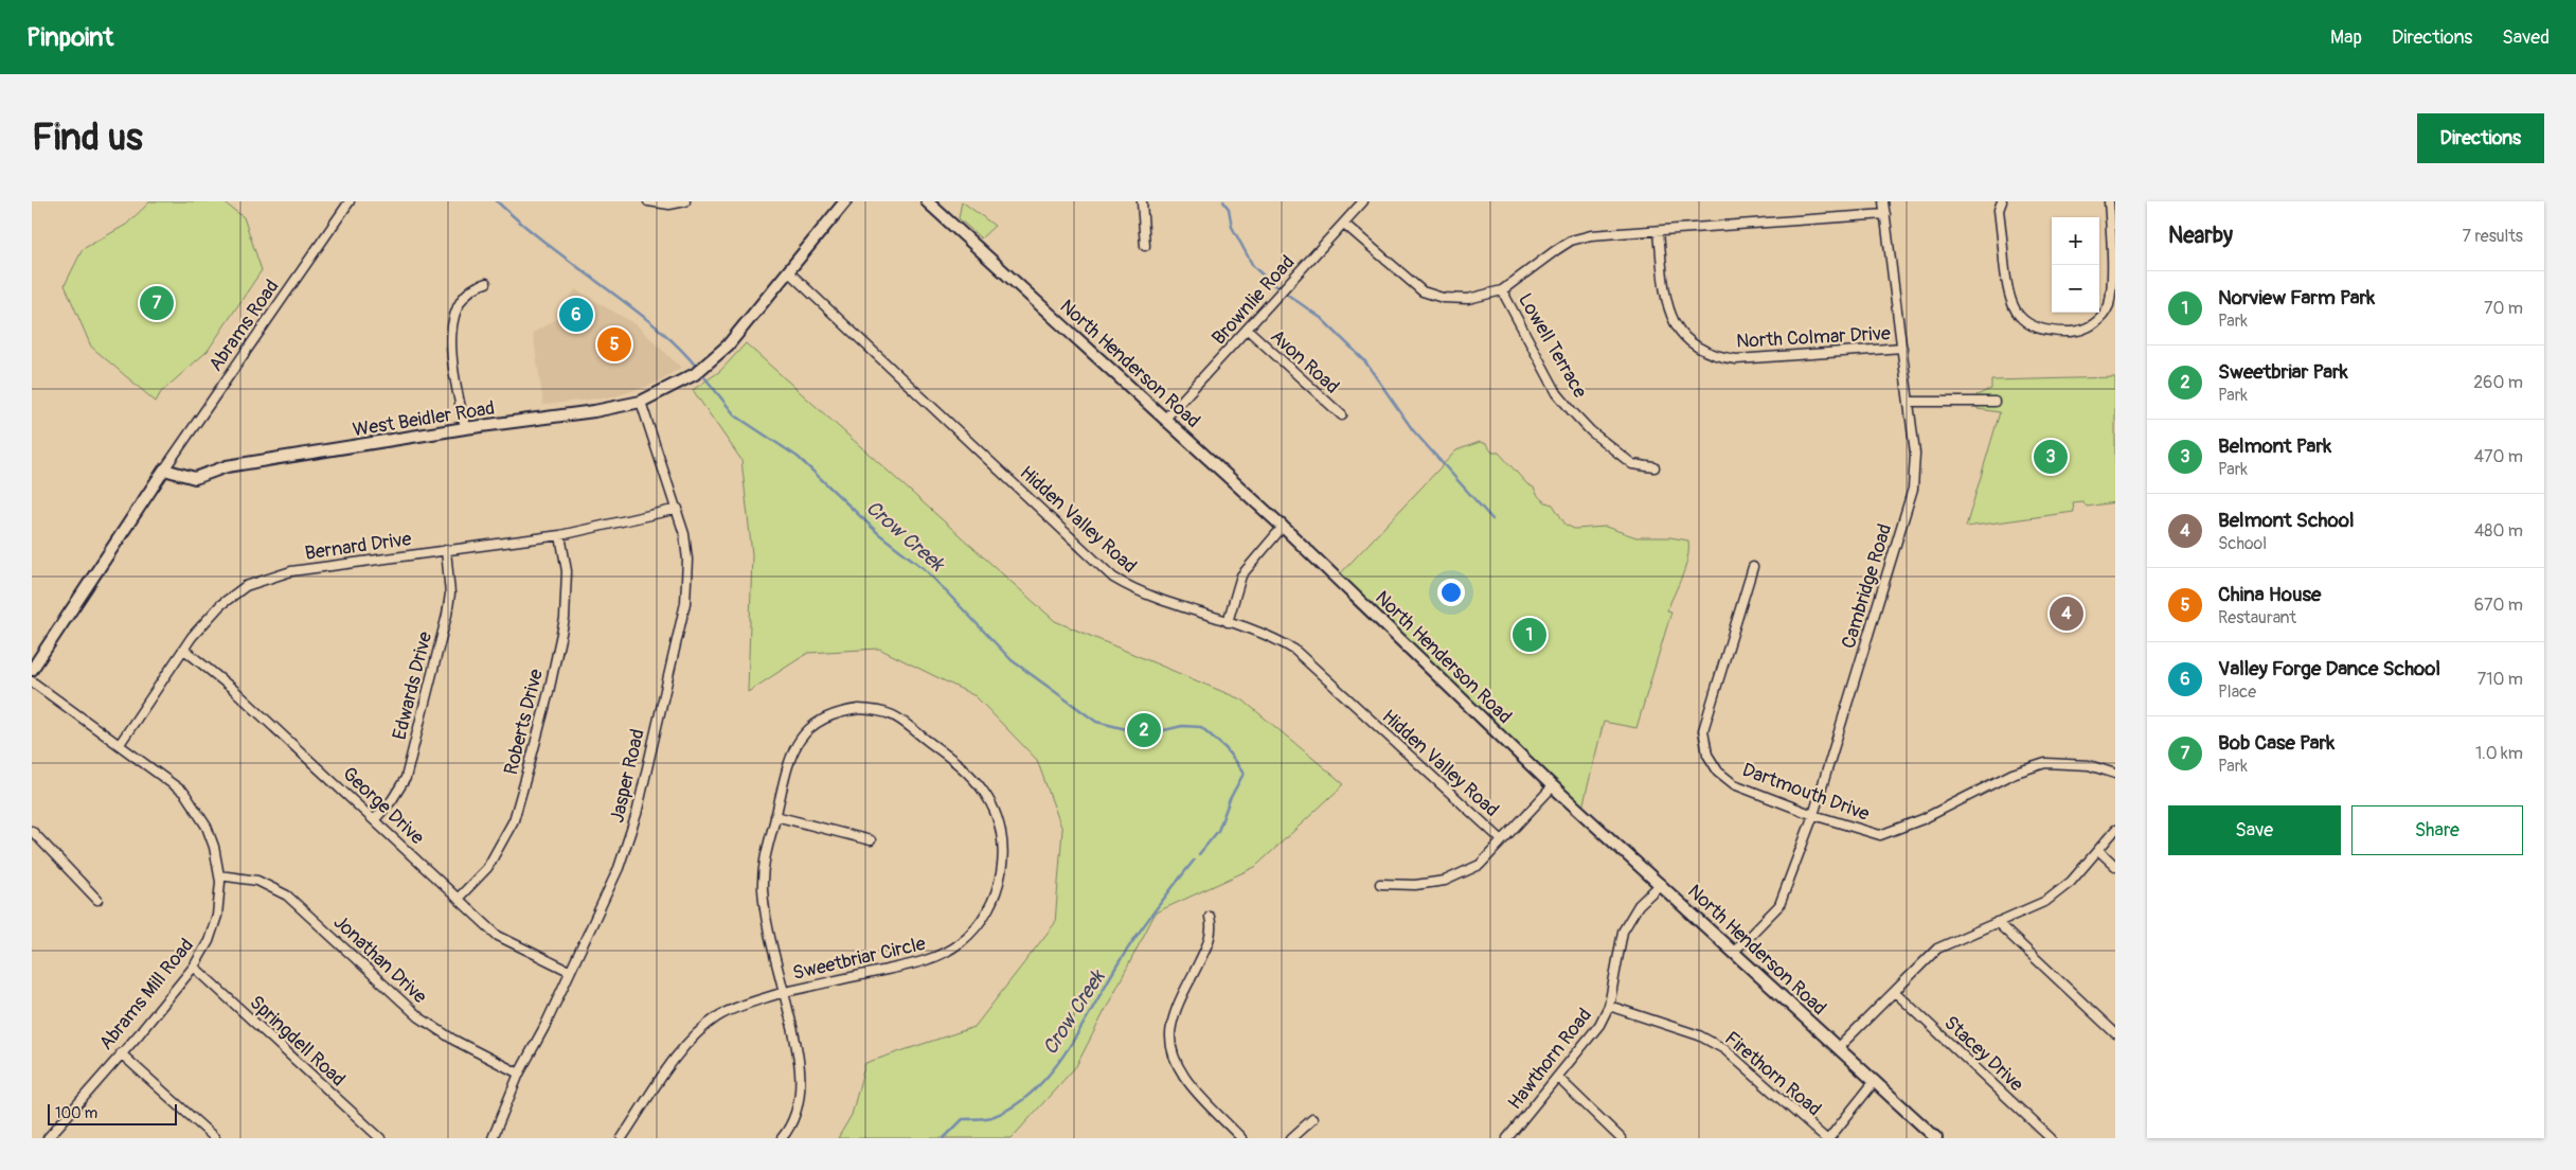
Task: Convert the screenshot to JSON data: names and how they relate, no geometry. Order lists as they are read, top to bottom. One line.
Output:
{"streets":{"street":["Brownlie Road","Abrams Road","North Colmar Drive","Lowell Terrace","Avon Road","North Henderson Road","West Beidler Road","Hidden Valley Road","Bernard Drive","Cambridge Road","Edwards Drive","Roberts Drive","Jasper Road","Dartmouth Drive","George Drive","Sweetbriar Circle","Jonathan Drive","Abrams Mill Road","Springdell Road","Stacey Drive","Hawthorn Road","Firethorn Road"]},"crossings":[["Brownlie Road","Avon Road"],["Brownlie Road","North Henderson Road"],["Abrams Road","West Beidler Road"],["North Colmar Drive","Cambridge Road"],["North Henderson Road","Cambridge Road"],["North Henderson Road","Hawthorn Road"],["West Beidler Road","Hidden Valley Road"],["West Beidler Road","Jasper Road"],["Bernard Drive","Edwards Drive"],["Bernard Drive","Roberts Drive"],["Bernard Drive","Jasper Road"],["Bernard Drive","George Drive"],["Bernard Drive","Abrams Mill Road"],["Cambridge Road","Dartmouth Drive"],["Edwards Drive","George Drive"],["Roberts Drive","George Drive"],["Jasper Road","George Drive"],["Jasper Road","Jonathan Drive"],["Jonathan Drive","Abrams Mill Road"],["Abrams Mill Road","Springdell Road"],["Hawthorn Road","Firethorn Road"]],"water":["Crow Creek"],"scale_bar":"100 m","page":{"header":"Pinpoint","nav":["Map","Directions","Saved"],"buttons":["Directions",["Save","Share"]],"title":"Find us","heading":["Nearby","7 results"],"map_buttons":["+","−"],"list":[{"mark":"1","name":"Norview Farm Park","note":"Park","value":"70 m"},{"mark":"2","name":"Sweetbriar Park","note":"Park","value":"260 m"},{"mark":"3","name":"Belmont Park","note":"Park","value":"470 m"},{"mark":"4","name":"Belmont School","note":"School","value":"480 m"},{"mark":"5","name":"China House","note":"Restaurant","value":"670 m"},{"mark":"6","name":"Valley Forge Dance School","note":"Place","value":"710 m"},{"mark":"7","name":"Bob Case Park","note":"Park","value":"1.0 km"}],"pins":["7","6","5","3","4","1","2"],"scale":"100 m"}}
